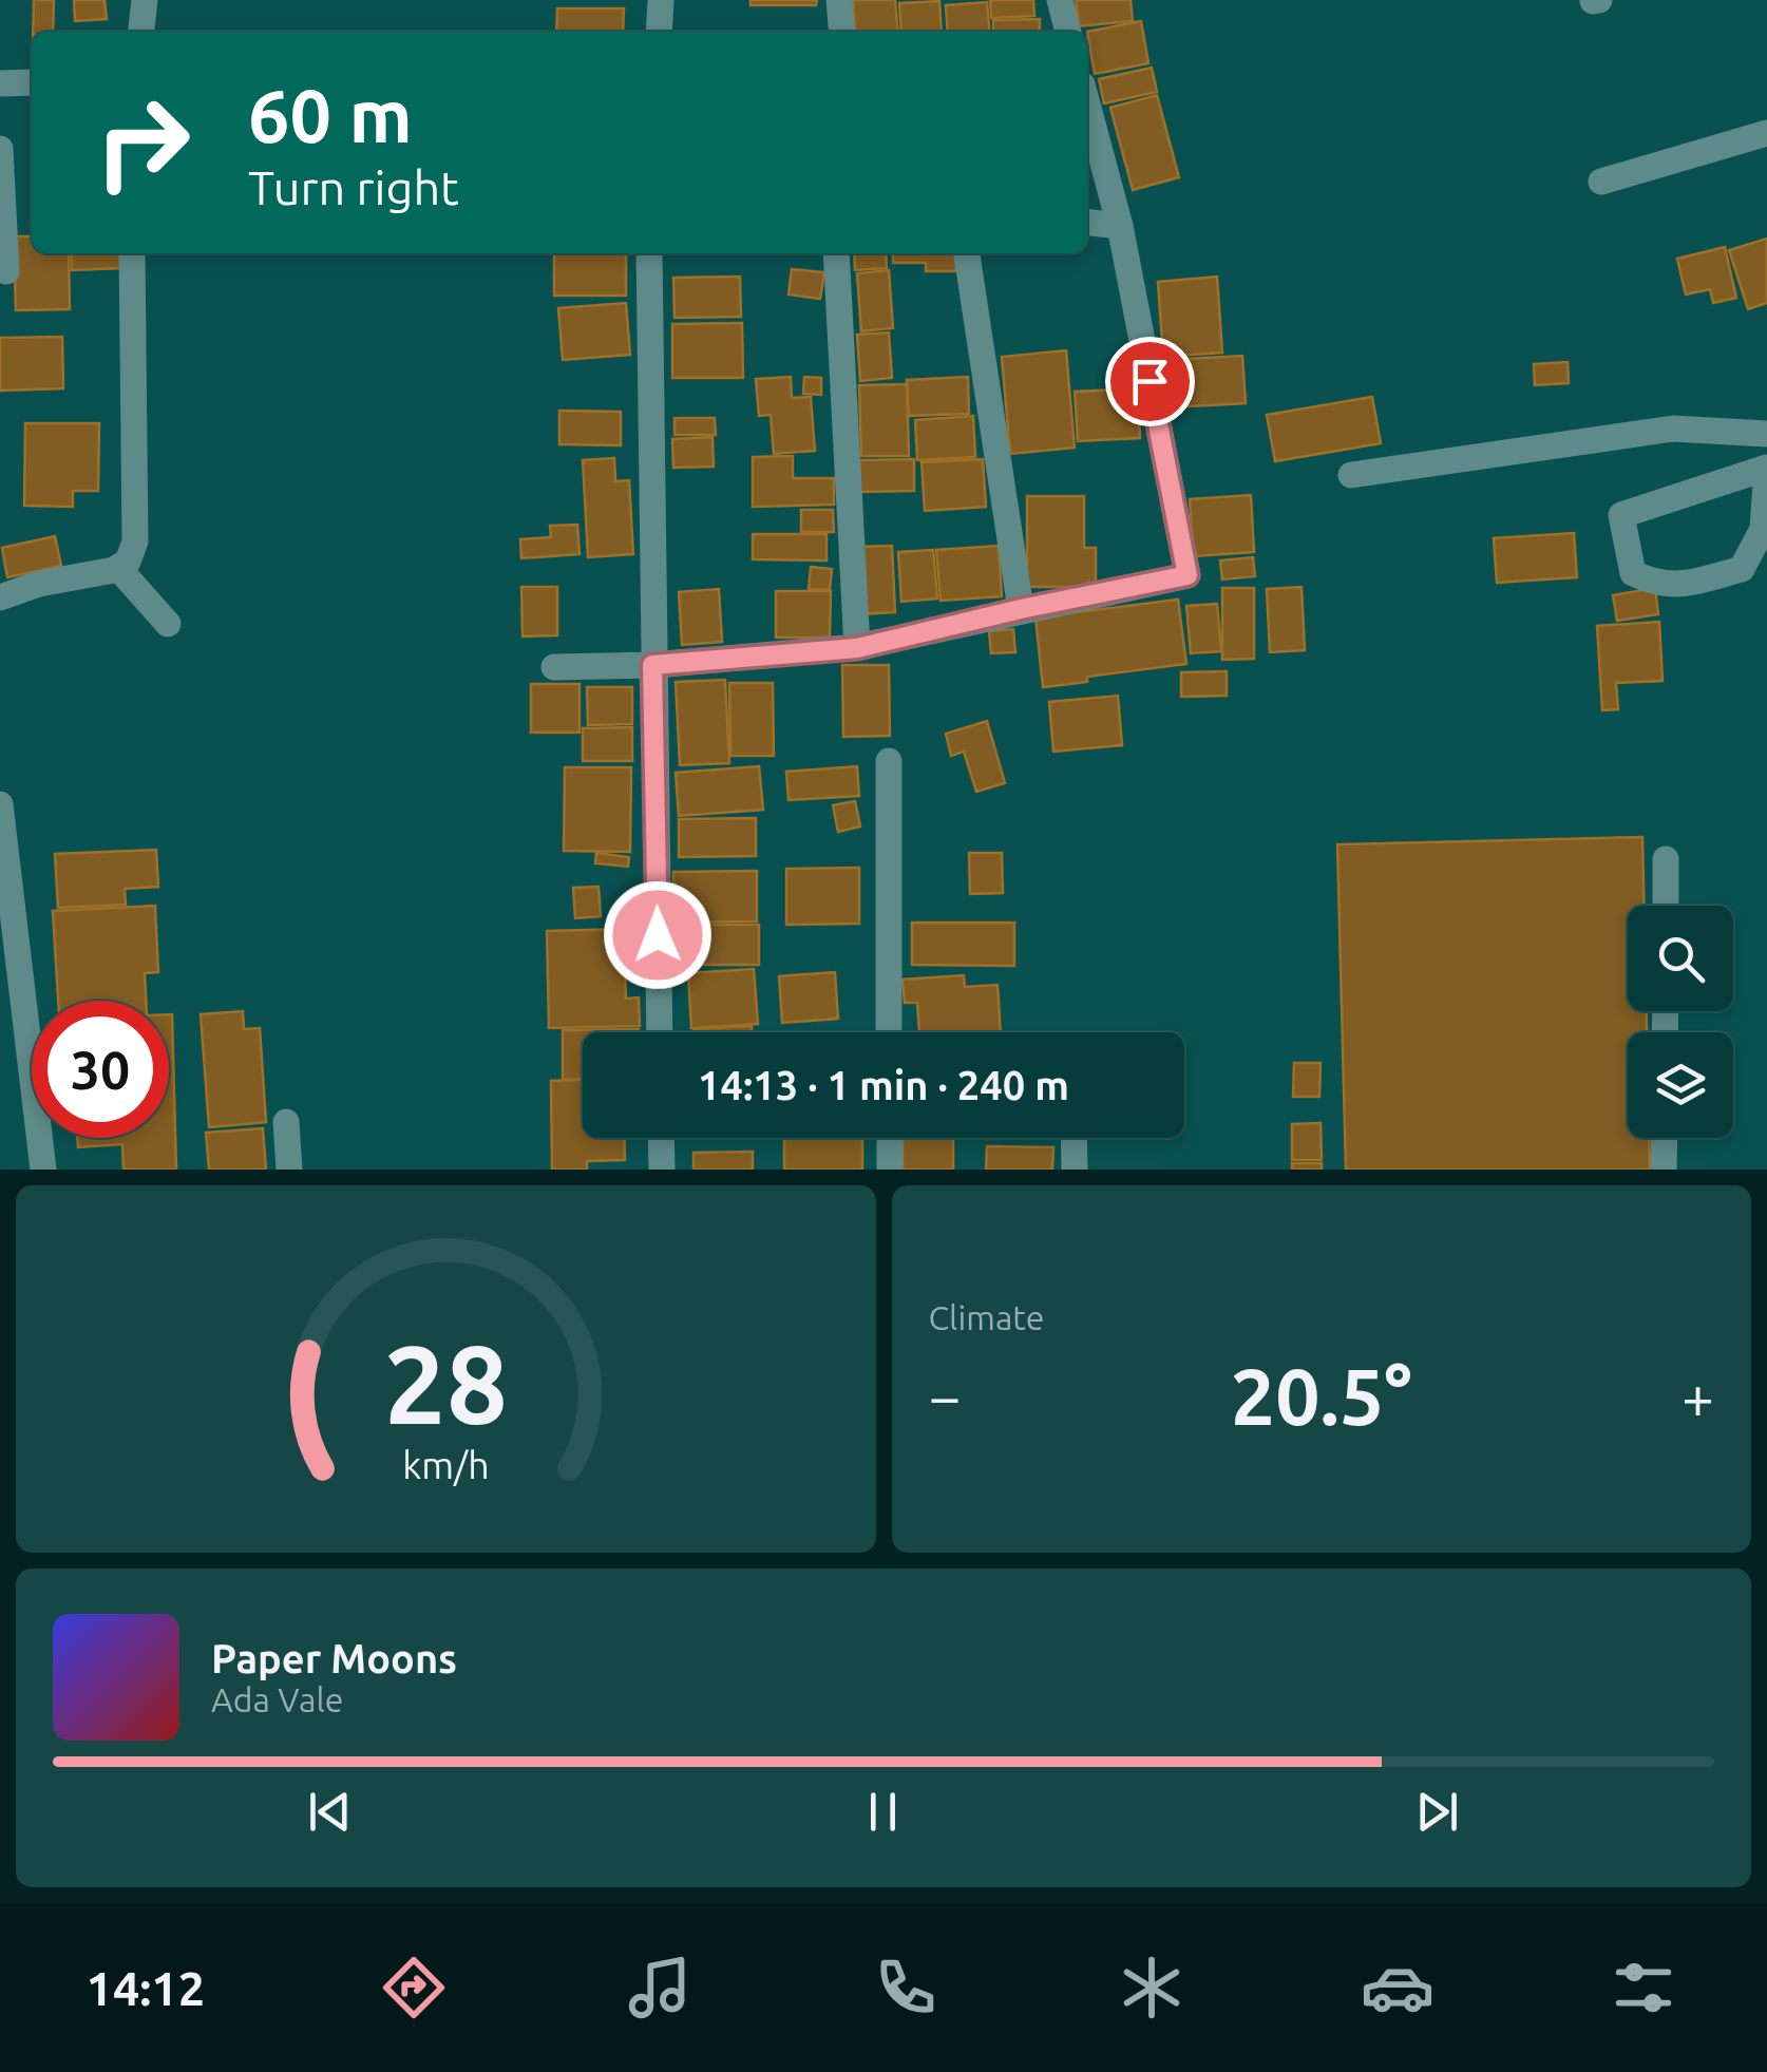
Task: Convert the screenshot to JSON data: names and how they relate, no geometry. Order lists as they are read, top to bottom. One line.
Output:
{"page":{"turn":["60 m","Turn right"],"limit":"30","trip":"14:13 · 1 min · 240 m","tile":"Climate","heat":["−","20.5°","+"],"song":["Paper Moons","Ada Vale"],"tabs":"14:12","gauge":["28","km/h"]}}
